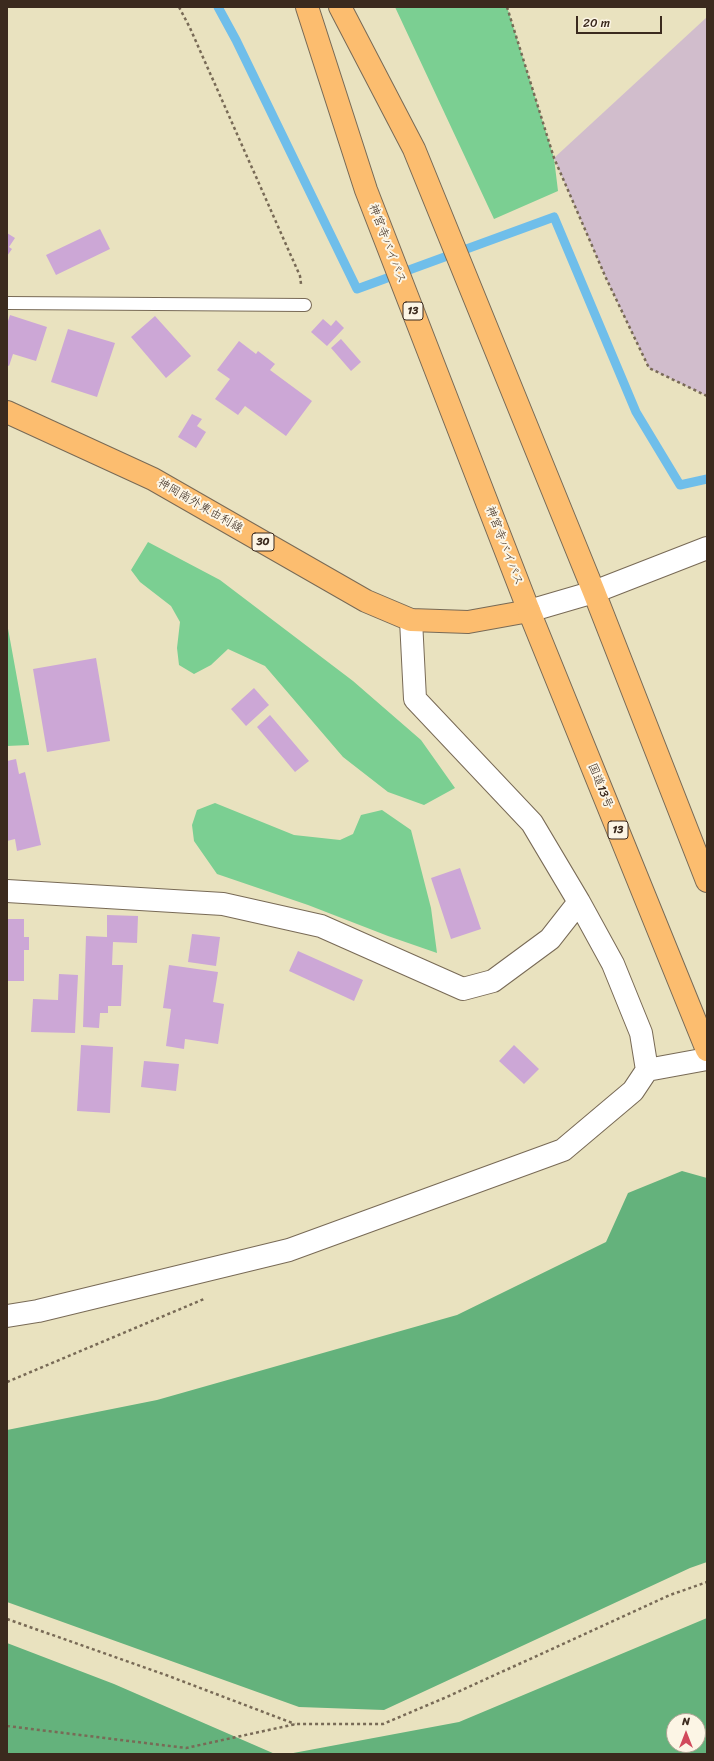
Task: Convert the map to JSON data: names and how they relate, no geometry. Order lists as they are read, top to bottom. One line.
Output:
{"streets":{"main road":["神宮寺バイパス","13","神岡南外東由利線","30","国道13号"]},"crossings":[["神宮寺バイパス","神岡南外東由利線"],["神宮寺バイパス","国道13号"],["神岡南外東由利線","国道13号"]],"scale_bar":"20 m","north":"top"}
